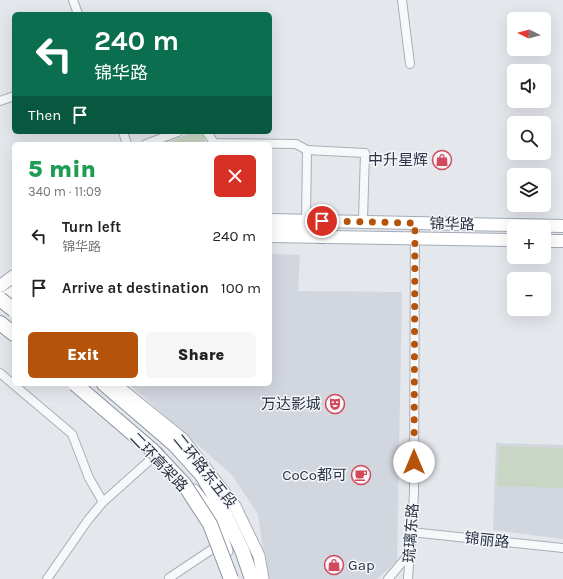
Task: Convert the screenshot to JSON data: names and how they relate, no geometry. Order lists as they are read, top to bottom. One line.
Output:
{"streets":{"highway":["二环高架路"],"main road":["锦华路","二环路东五段"],"street":["琉璃东路","锦丽路"]},"crossings":[["锦华路","琉璃东路"],["琉璃东路","锦丽路"]],"places":{"shop":["中升星辉","Gap"],"theatre":["万达影城"],"cafe":["CoCo都可"]},"north":"left","page":{"map_buttons":["+","−"],"turn":["240 m","锦华路"],"then":"Then","heading":["5 min","340 m · 11:09"],"list":[{"name":"Turn left","note":"锦华路","value":"240 m"},{"name":"Arrive at destination","value":"100 m"}],"buttons":["Exit","Share"]}}
